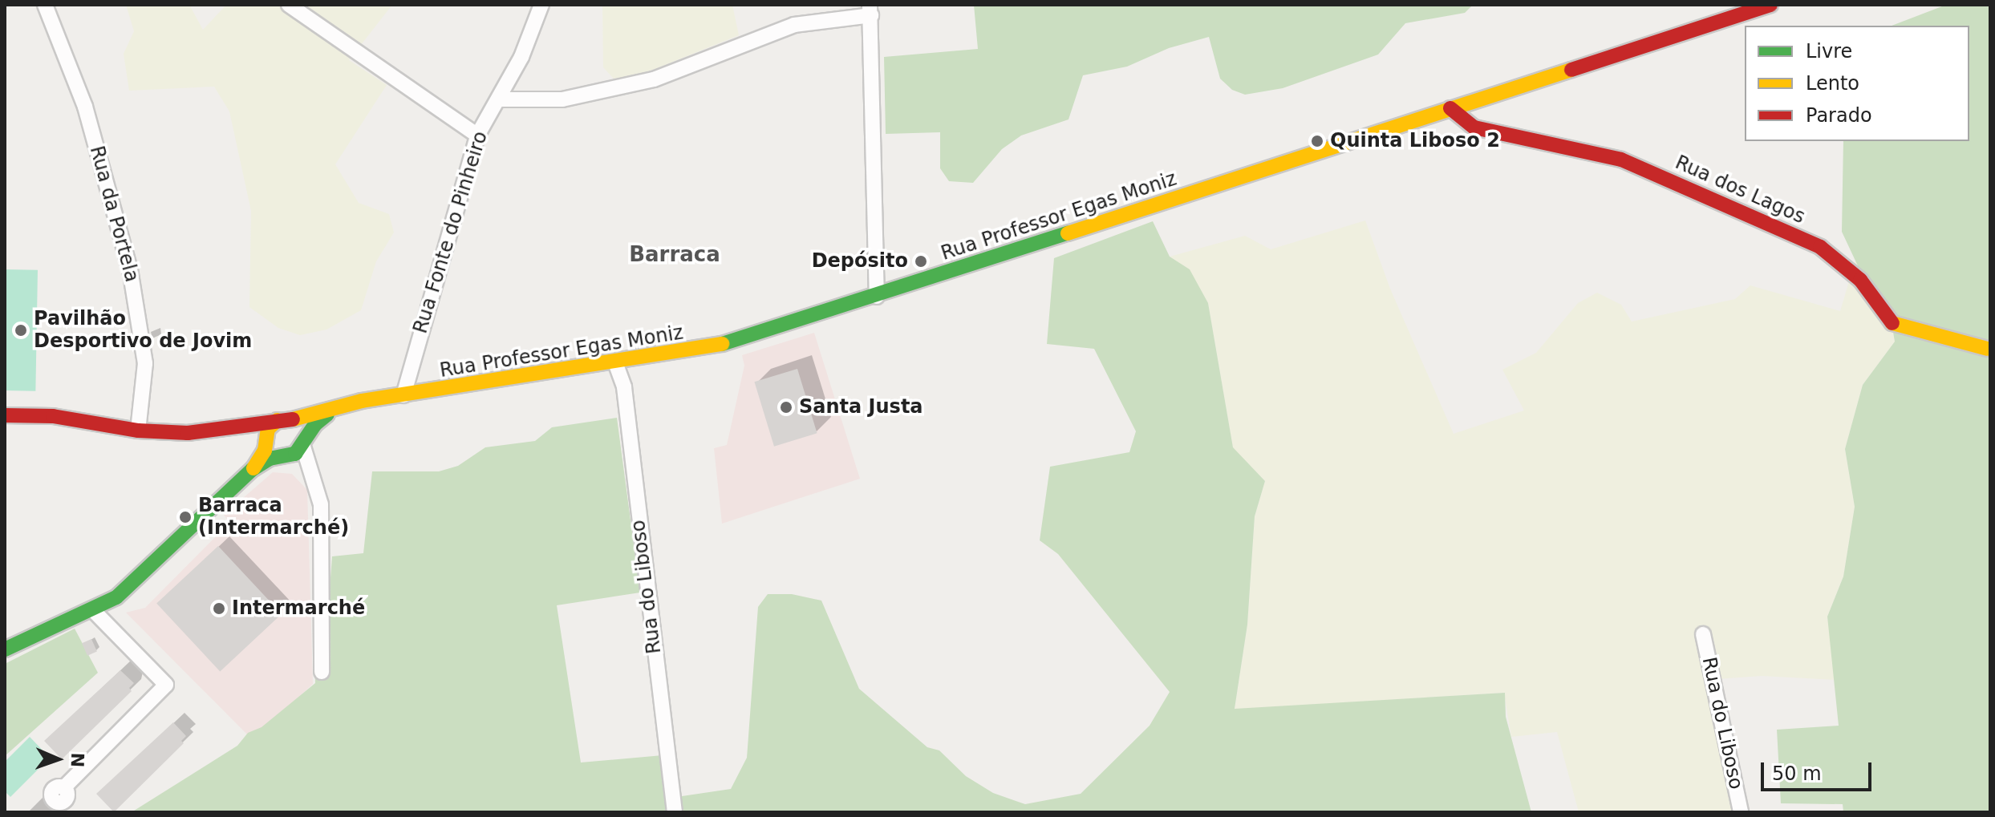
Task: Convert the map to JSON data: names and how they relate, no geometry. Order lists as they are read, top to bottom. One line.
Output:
{"streets":{"main road":["Rua dos Lagos","Rua Professor Egas Moniz"],"street":["Rua da Portela","Rua Fonte do Pinheiro","Rua do Liboso"]},"crossings":[["Rua dos Lagos","Rua Professor Egas Moniz"],["Rua da Portela","Rua Professor Egas Moniz"],["Rua Professor Egas Moniz","Rua Fonte do Pinheiro"],["Rua Professor Egas Moniz","Rua do Liboso"]],"districts":["Barraca"],"places":["Quinta Liboso 2","Depósito","Pavilhão Desportivo de Jovim","Santa Justa","Barraca (Intermarché)","Intermarché"],"legend":["Livre","Lento","Parado"],"scale_bar":"50 m","north":"right"}
